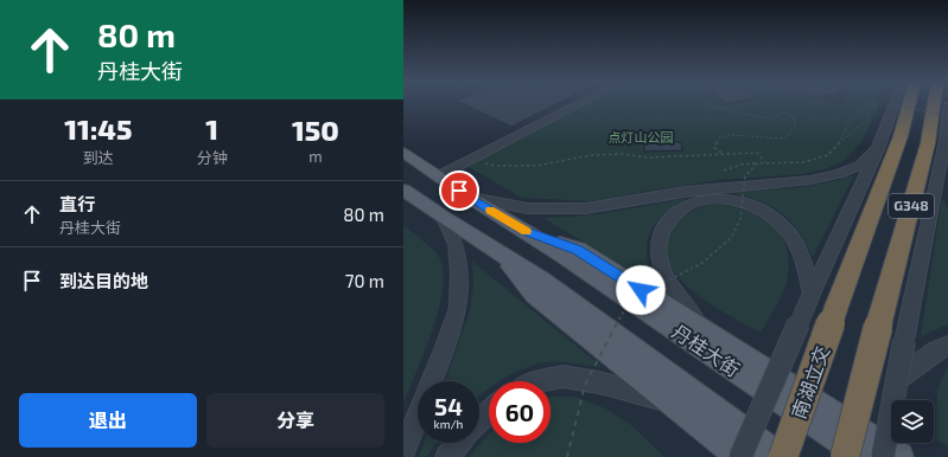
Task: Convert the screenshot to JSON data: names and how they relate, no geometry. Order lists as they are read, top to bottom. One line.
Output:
{"streets":{"highway":["G348","南湖立交"],"main road":["丹桂大街"]},"parks":["点灯山公园"],"page":{"turn":["80 m","丹桂大街"],"eta":["11:45","到达","1","分钟","150","m"],"list":[{"name":"直行","note":"丹桂大街","value":"80 m"},{"name":"到达目的地","value":"70 m"}],"speed":"54 km/h","limit":"60","buttons":["退出","分享"]}}
